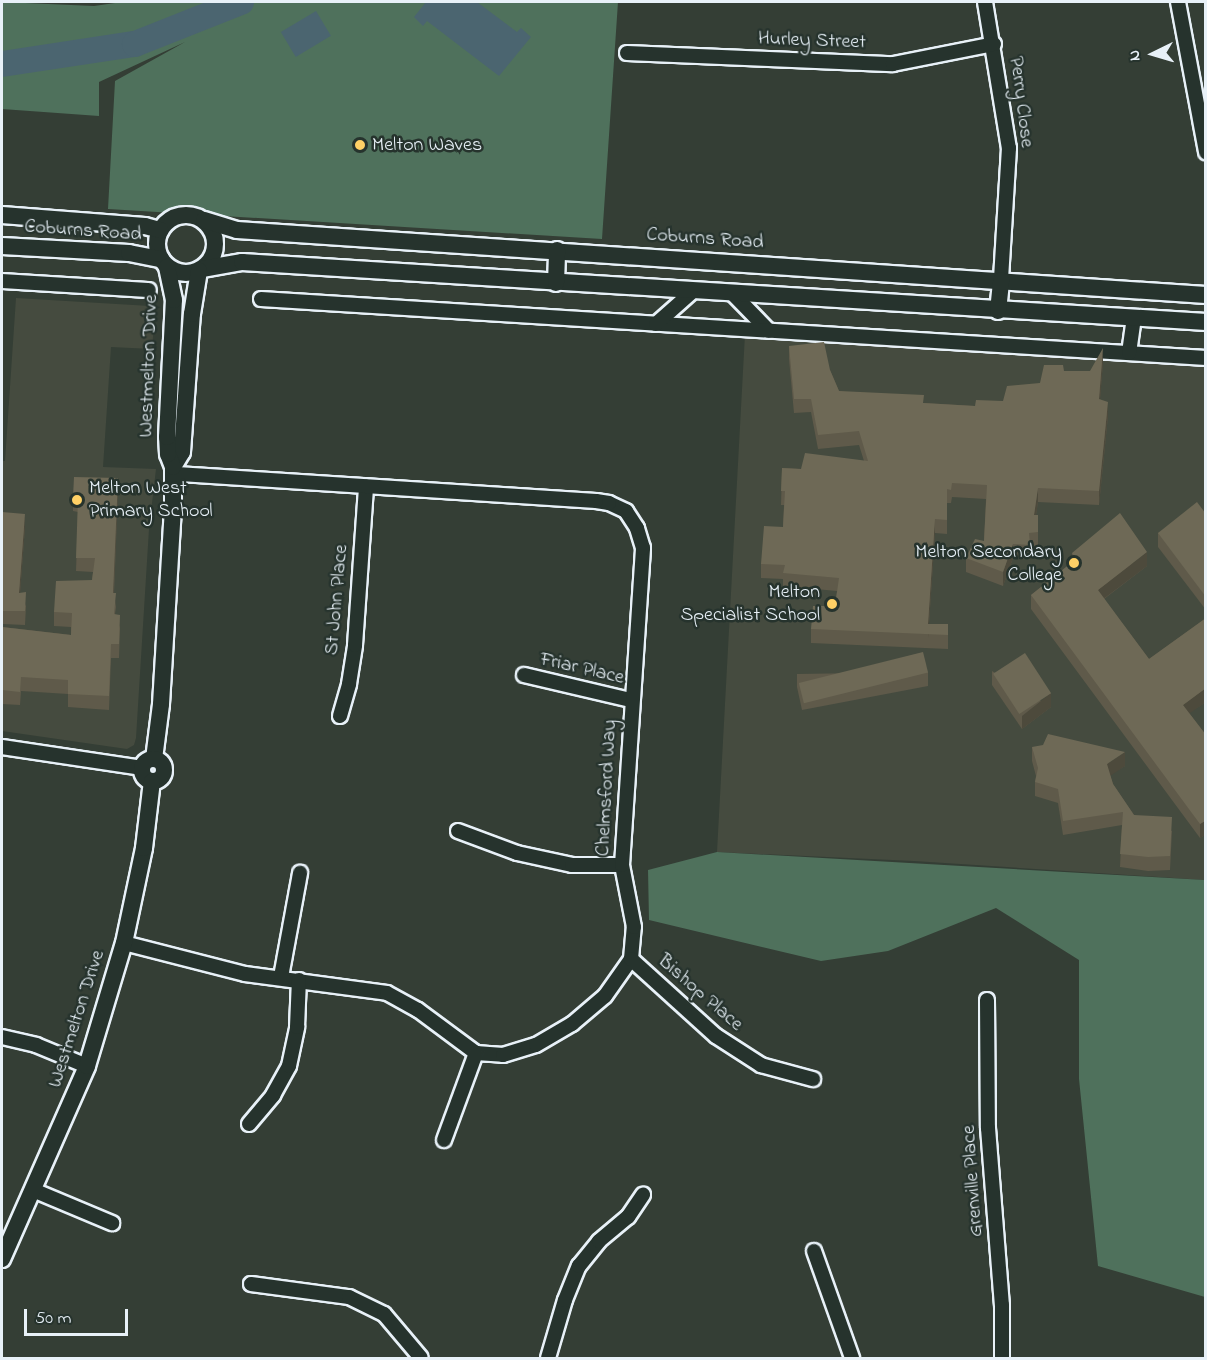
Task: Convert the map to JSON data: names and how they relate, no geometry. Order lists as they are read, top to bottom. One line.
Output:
{"streets":{"street":["Hurley Street","Perry Close","Coburns Road","Westmelton Drive","St John Place","Friar Place","Chelmsford Way","Bishop Place","Grenville Place"]},"crossings":[["Hurley Street","Perry Close"],["Perry Close","Coburns Road"],["Coburns Road","Westmelton Drive"],["Westmelton Drive","Chelmsford Way"],["St John Place","Chelmsford Way"],["Friar Place","Chelmsford Way"],["Chelmsford Way","Bishop Place"]],"places":["Melton Waves","Melton West Primary School","Melton Secondary College","Melton Specialist School"],"scale_bar":"50 m","north":"left"}
